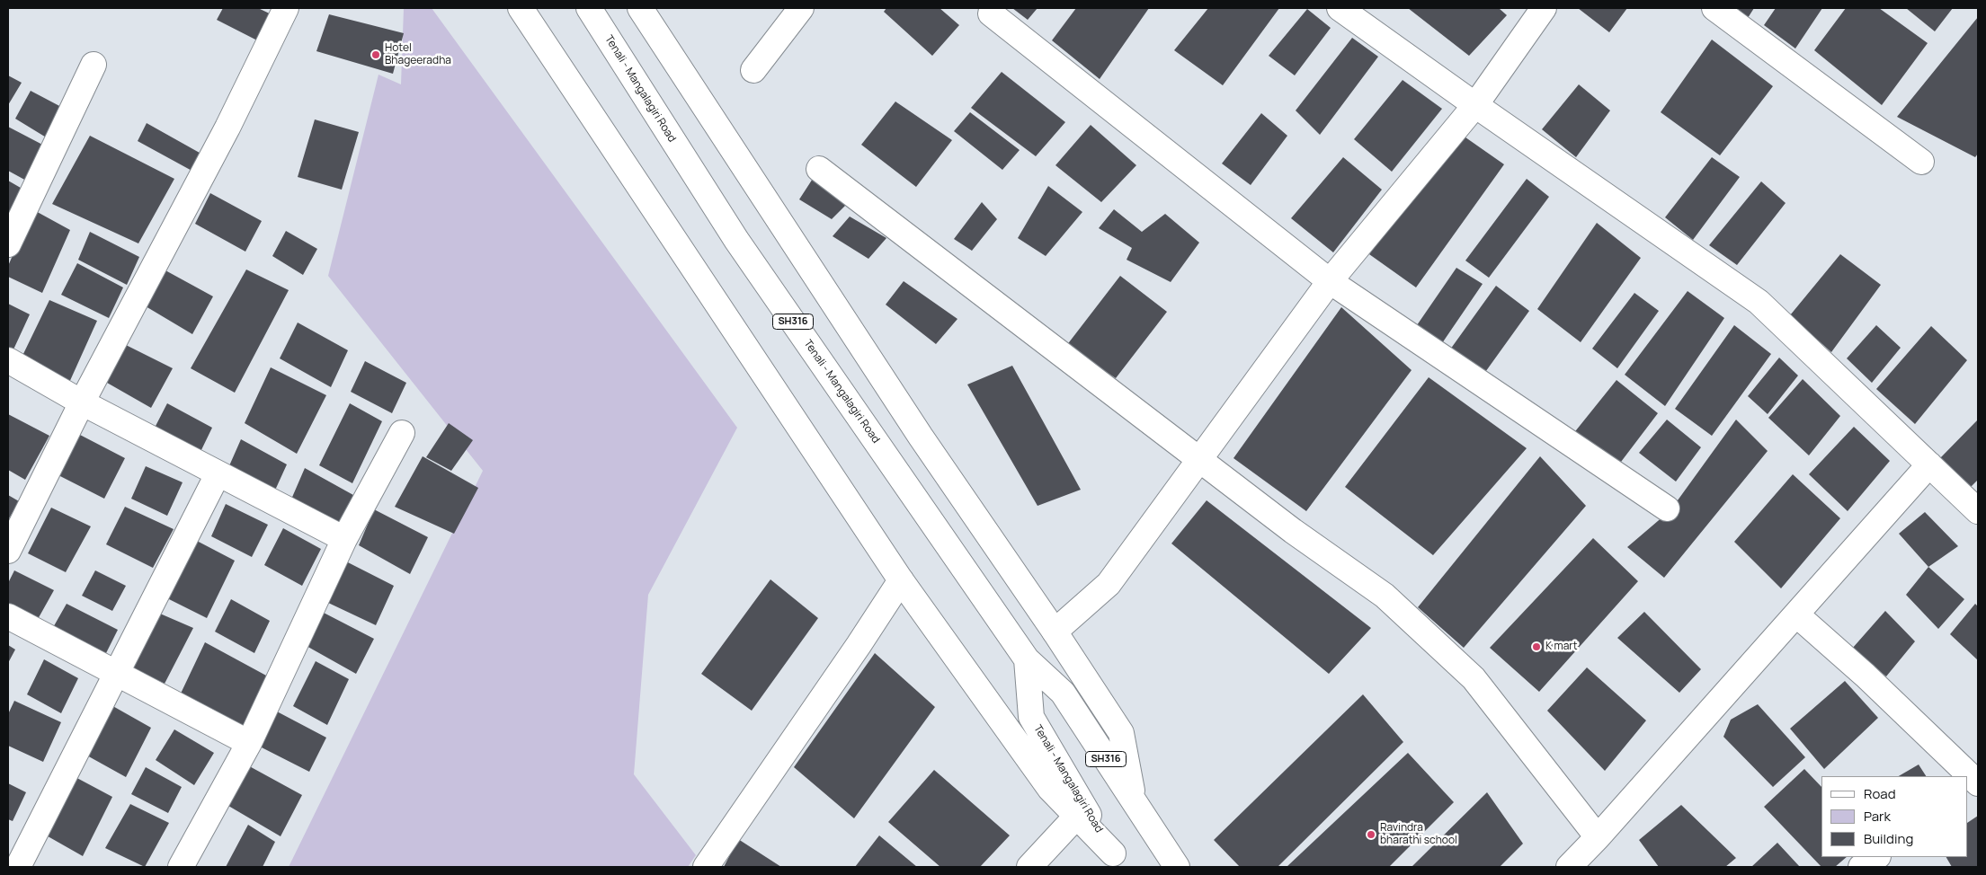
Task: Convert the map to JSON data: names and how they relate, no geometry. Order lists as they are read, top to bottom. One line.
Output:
{"streets":{"street":["Tenali - Mangalagiri Road","SH316"]},"places":["Hotel Bhageeradha","K mart","Ravindra bharathi school"],"legend":["Road","Park","Building"]}
